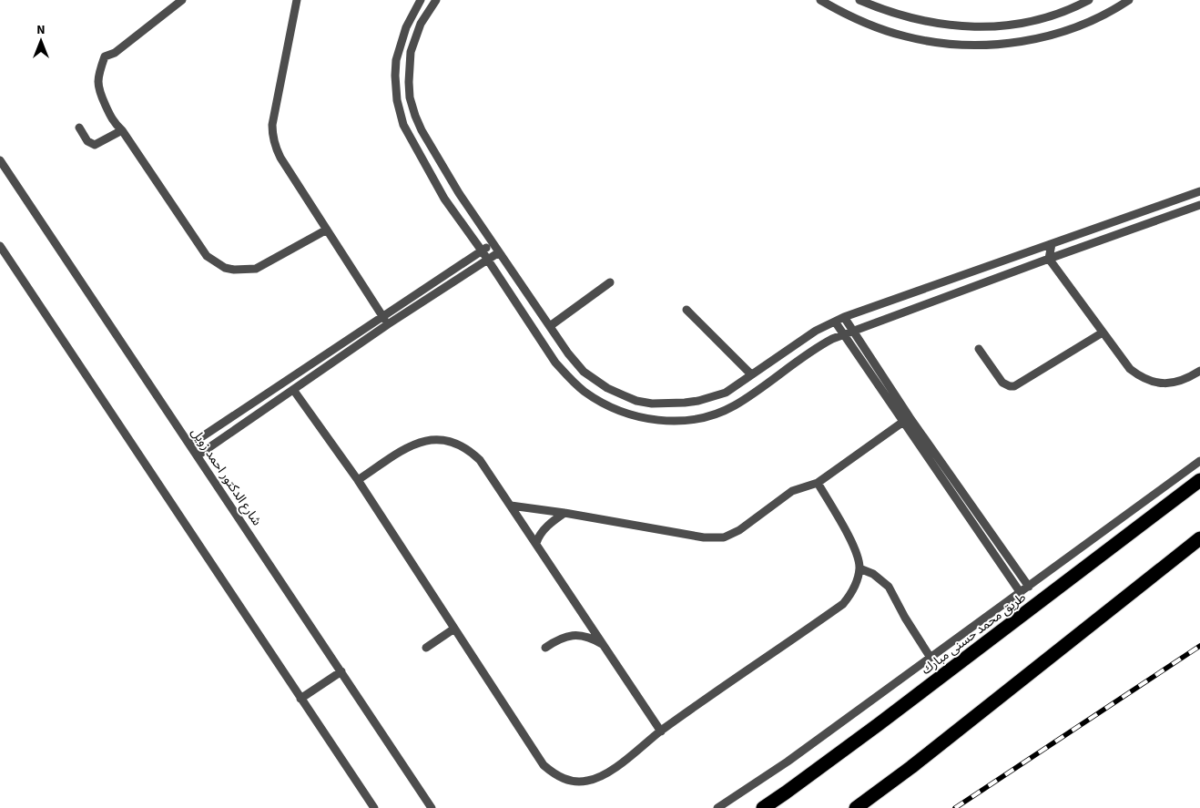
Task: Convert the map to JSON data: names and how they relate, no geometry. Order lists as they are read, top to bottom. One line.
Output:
{"streets":{"highway":["طريق محمد حسنى مبارك"],"street":["شارع الدكتور احمد زويل"]},"north":"top"}
